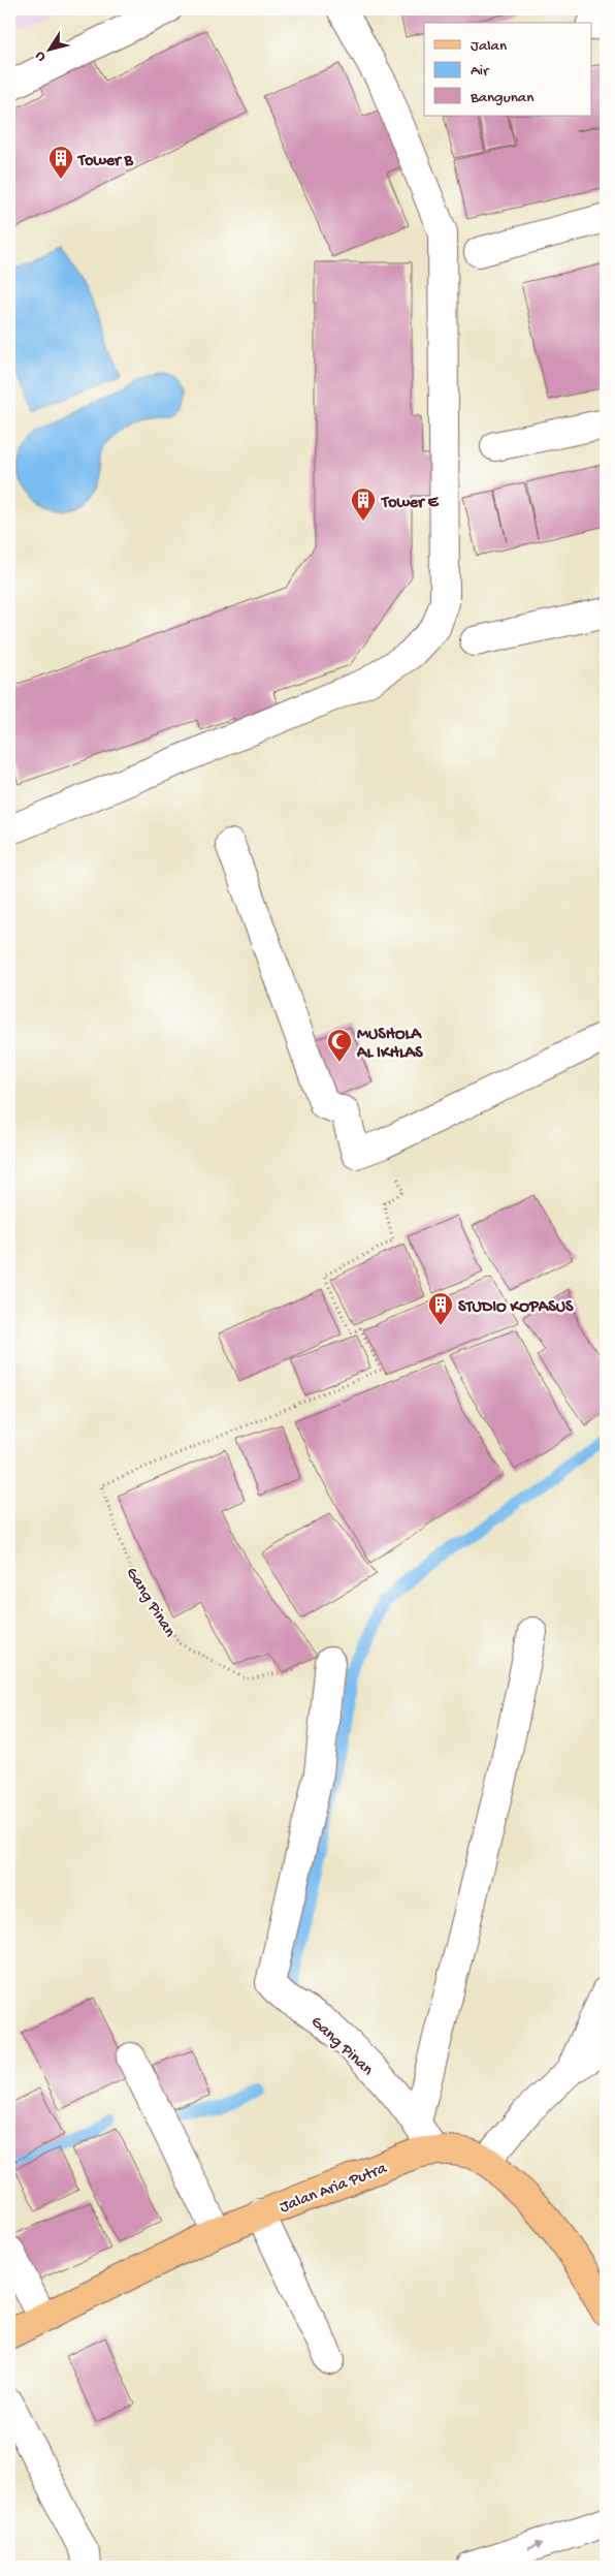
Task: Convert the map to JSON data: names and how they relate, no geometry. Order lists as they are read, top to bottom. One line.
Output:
{"streets":{"main road":["Jalan Aria Putra"],"street":["Gang Pinan"]},"crossings":[["Gang Pinan","Jalan Aria Putra"]],"places":{"building":["Tower B","Tower E","STUDIO KOPASUS"],"mosque":["MUSHOLA AL IKHLAS"]},"legend":["Jalan","Air","Bangunan"],"north":"bottom left"}
